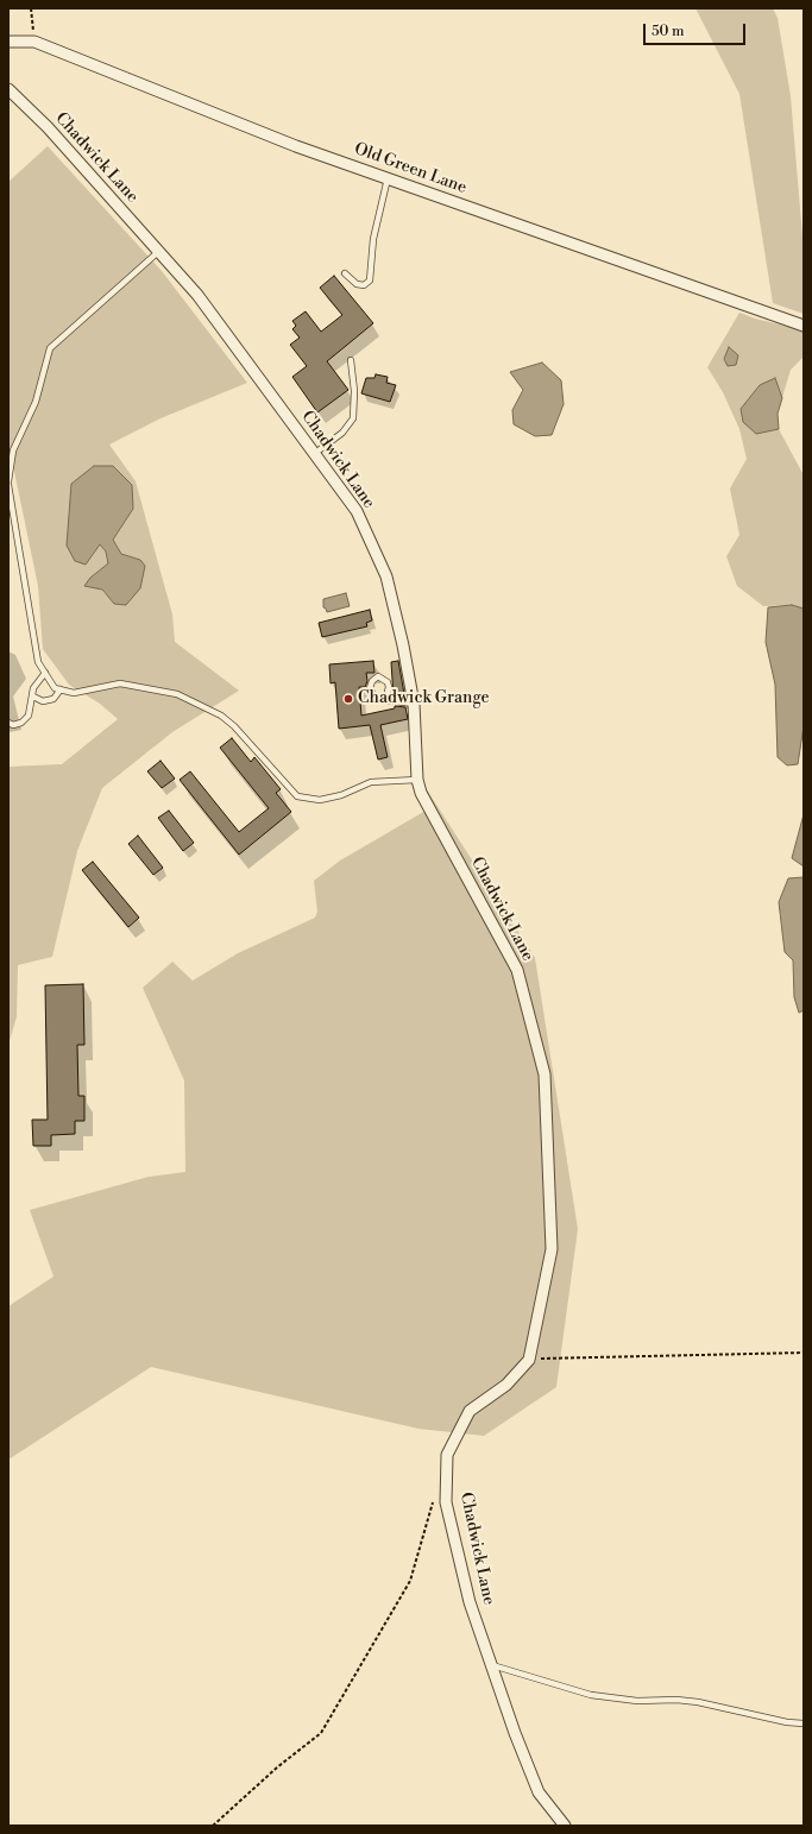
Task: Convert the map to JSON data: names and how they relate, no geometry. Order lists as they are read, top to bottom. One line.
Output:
{"streets":{"street":["Chadwick Lane","Old Green Lane"]},"places":["Chadwick Grange"],"scale_bar":"50 m"}
